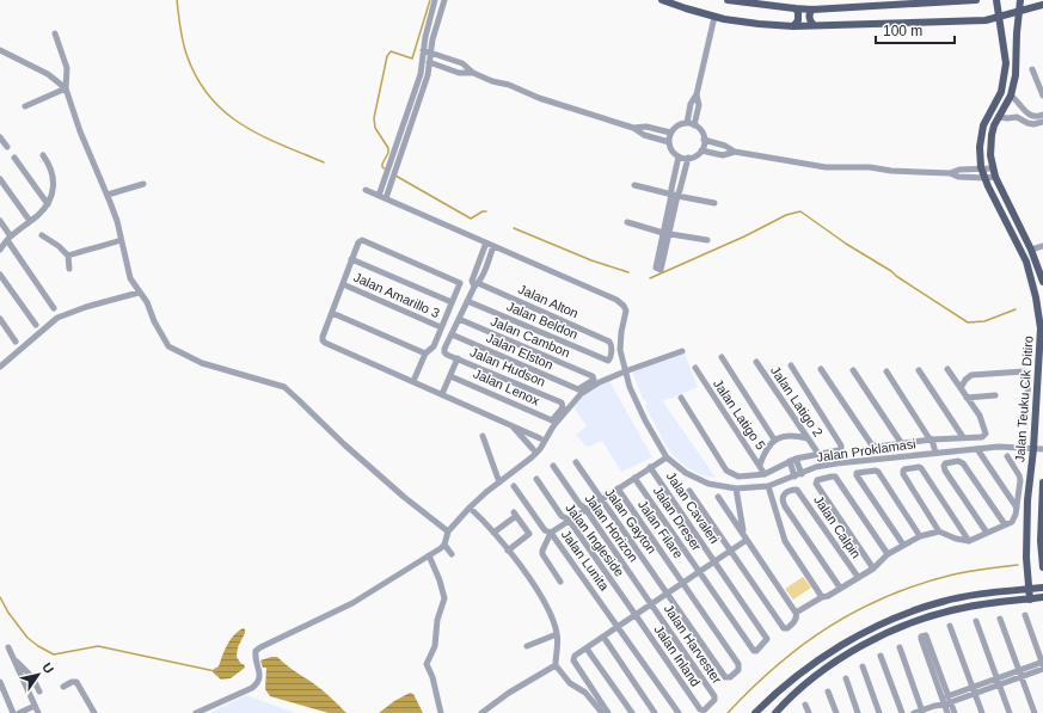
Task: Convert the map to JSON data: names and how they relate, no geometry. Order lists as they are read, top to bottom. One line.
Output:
{"streets":{"main road":["Jalan Teuku Cik Ditiro"],"street":["Jalan Amarillo 3","Jalan Alton","Jalan Beldon","Jalan Cambon","Jalan Elston","Jalan Hudson","Jalan Lenox","Jalan Latigo 2","Jalan Latigo 5","Jalan Proklamasi","Jalan Cavaleri","Jalan Dreser","Jalan Gayton","Jalan Calpin","Jalan Horizon","Jalan Filare","Jalan Ingleside","Jalan Lunita","Jalan Harvester","Jalan Inland"]},"crossings":[["Jalan Alton","Jalan Beldon"],["Jalan Cambon","Jalan Elston"],["Jalan Elston","Jalan Hudson"],["Jalan Hudson","Jalan Lenox"],["Jalan Teuku Cik Ditiro","Jalan Proklamasi"],["Jalan Cavaleri","Jalan Dreser"],["Jalan Gayton","Jalan Filare"],["Jalan Horizon","Jalan Harvester"],["Jalan Ingleside","Jalan Inland"],["Jalan Harvester","Jalan Inland"]],"scale_bar":"100 m","north":"top right"}
